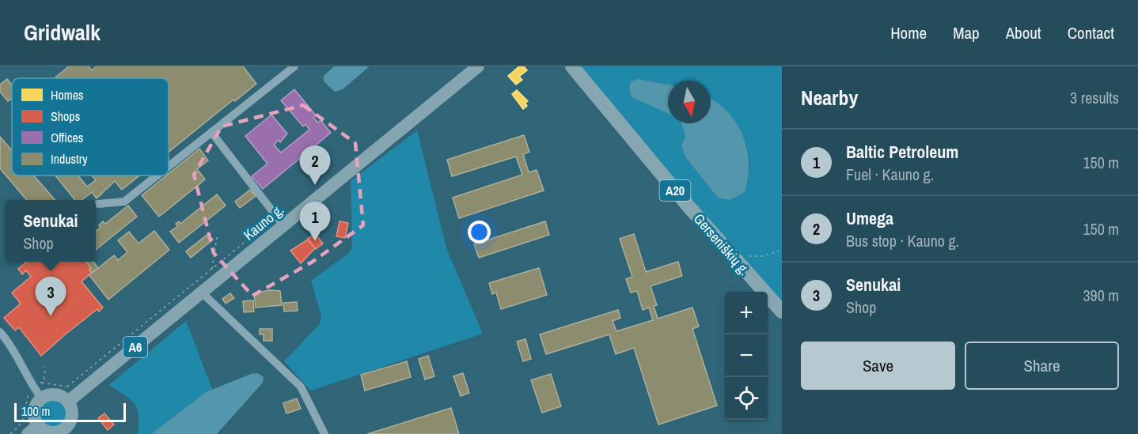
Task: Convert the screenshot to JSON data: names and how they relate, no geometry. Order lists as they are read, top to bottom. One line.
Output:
{"streets":{"highway":["A20","Gerseniškių g."],"main road":["Kauno g.","A6"]},"legend":["Homes","Shops","Offices","Industry"],"scale_bar":"100 m","north":"bottom","page":{"header":"Gridwalk","nav":["Home","Map","About","Contact"],"heading":["Nearby","3 results"],"list":[{"mark":"1","name":"Baltic Petroleum","note":"Fuel · Kauno g.","value":"150 m"},{"mark":"2","name":"Umega","note":"Bus stop · Kauno g.","value":"150 m"},{"mark":"3","name":"Senukai","note":"Shop","value":"390 m"}],"pins":["2","1","3"],"popup":["Senukai","Shop"],"map_buttons":["+","−"],"buttons":["Save","Share"],"scale":"100 m"}}
